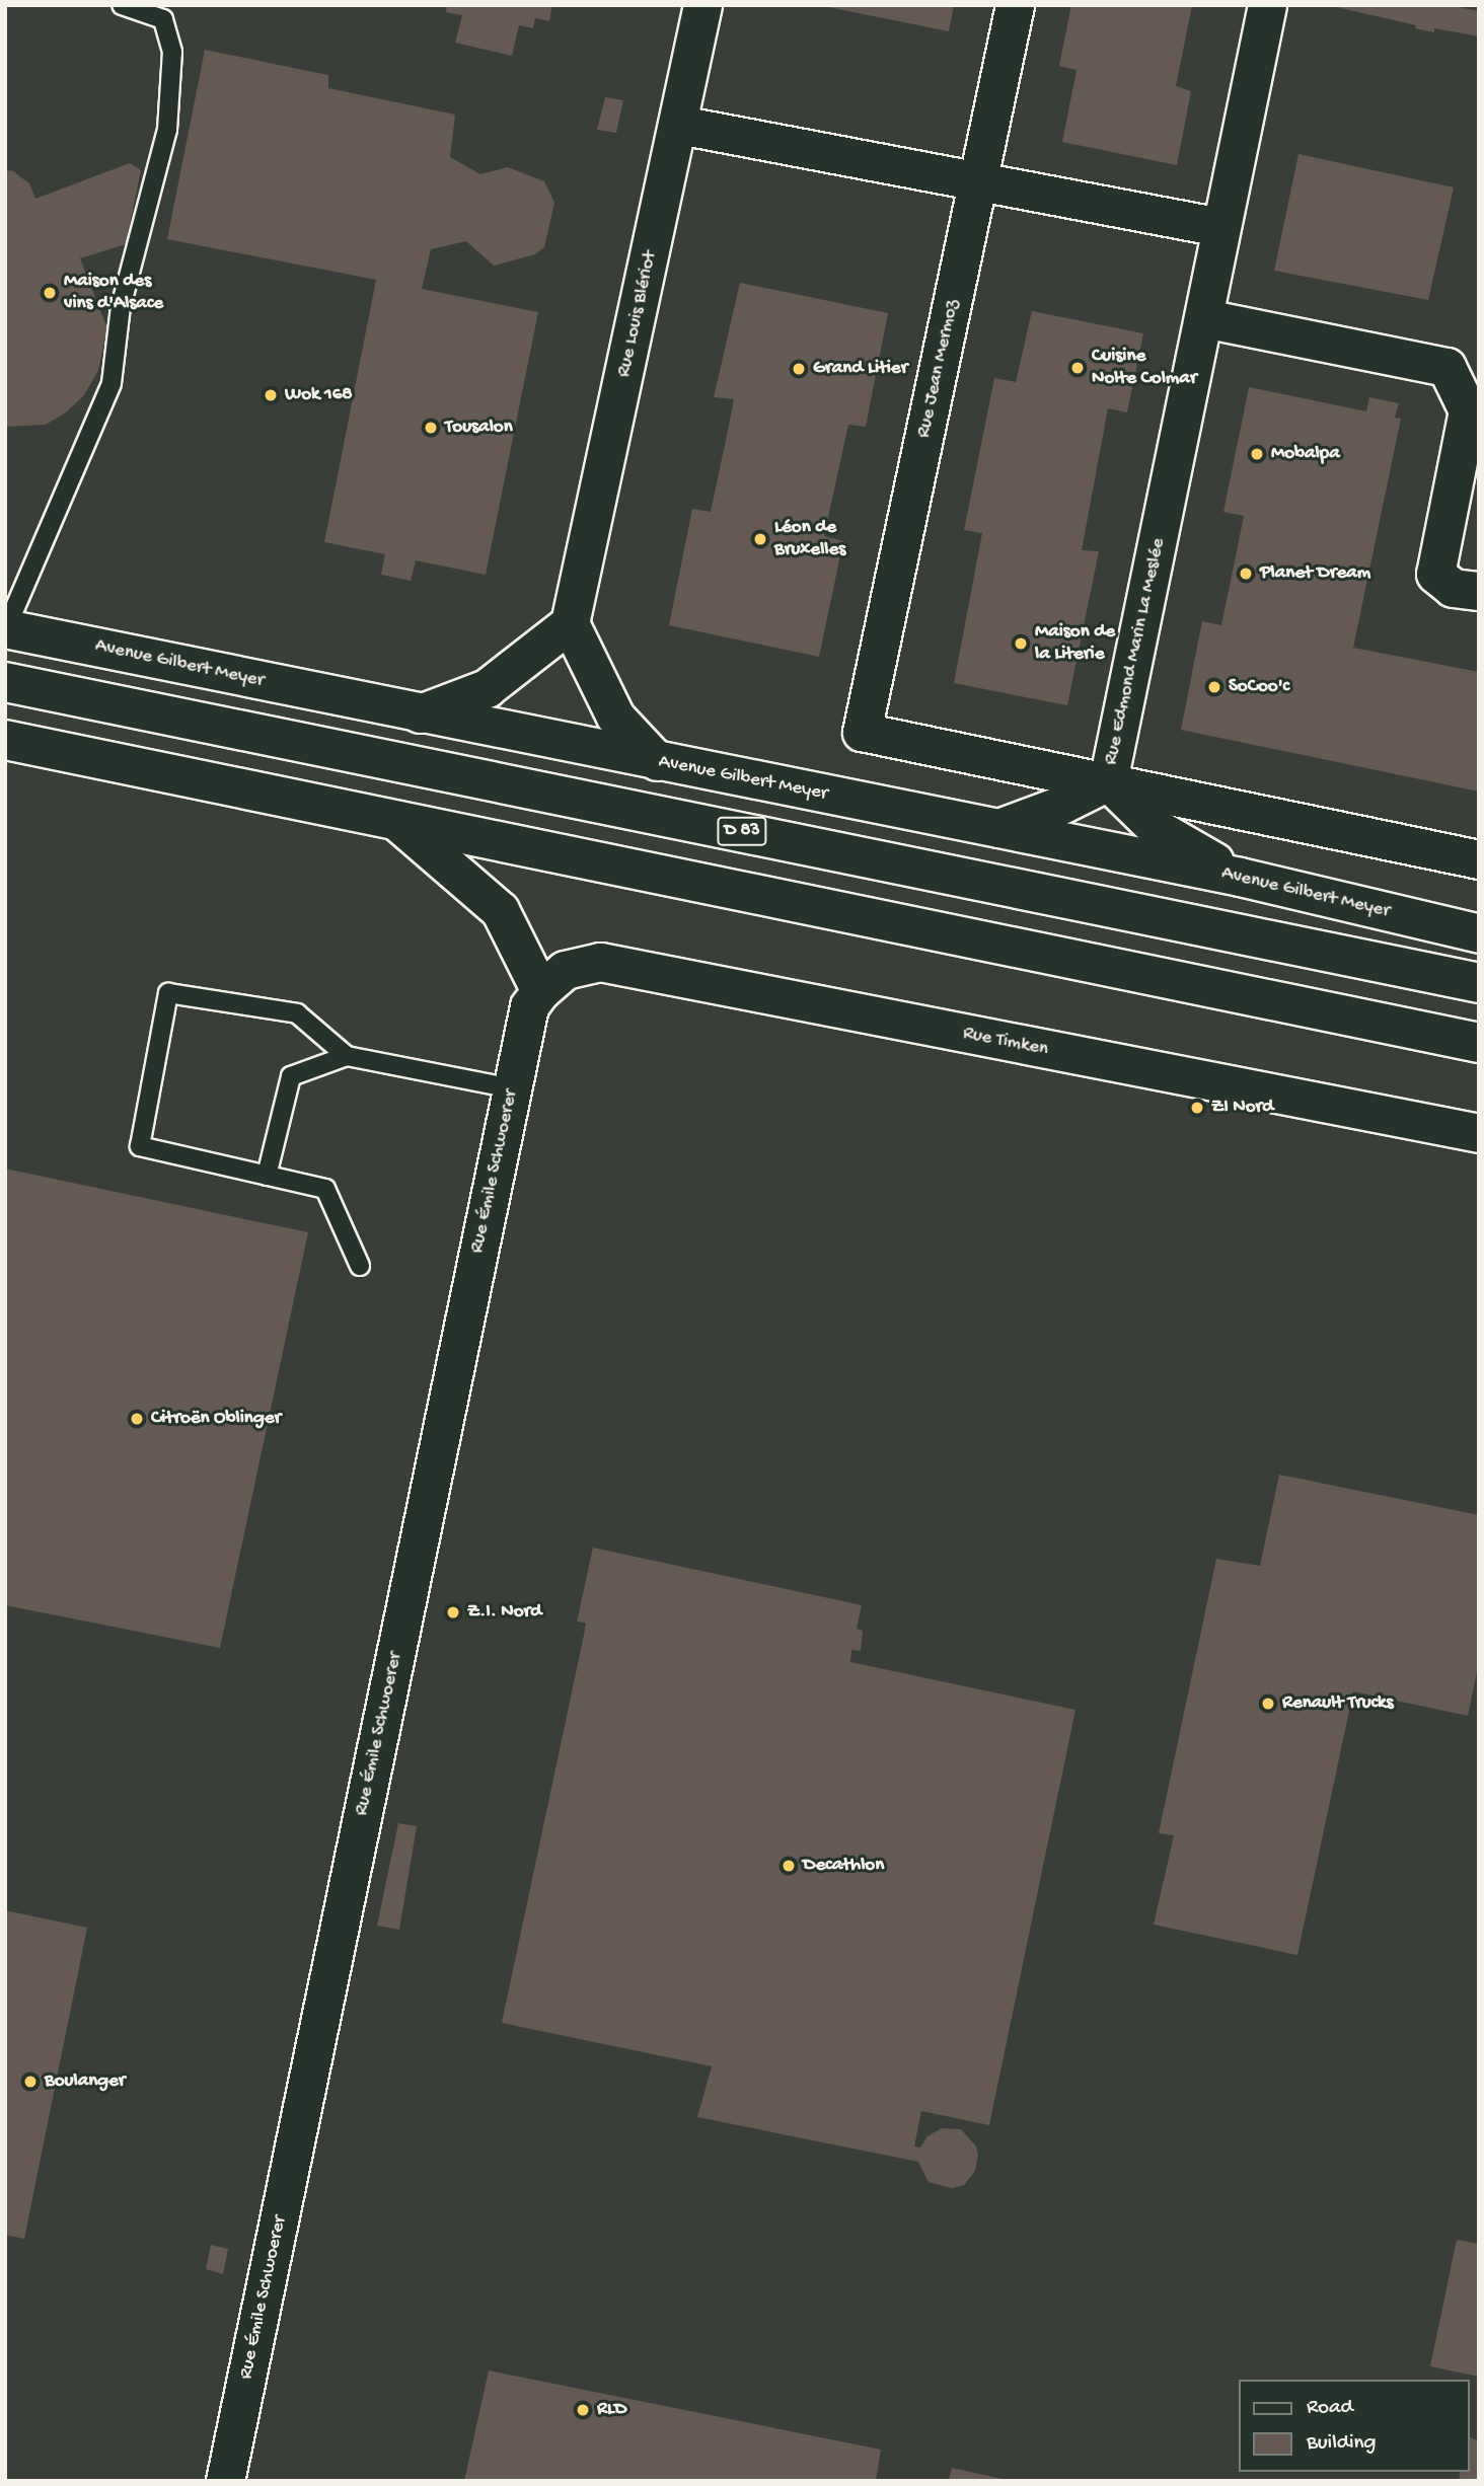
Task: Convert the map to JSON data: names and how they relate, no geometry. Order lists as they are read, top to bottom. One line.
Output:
{"streets":{"main road":["D 83"],"street":["Rue Louis Blériot","Rue Jean Mermoz","Rue Edmond Marin La Meslée","Avenue Gilbert Meyer","Rue Timken","Rue Émile Schwoerer"]},"crossings":[["Rue Jean Mermoz","Rue Edmond Marin La Meslée"],["Rue Timken","Rue Émile Schwoerer"]],"places":["Maison des vins d'Alsace","Cuisine Nolte Colmar","Grand Litier","Wok 168","Tousalon","Mobalpa","Léon de Bruxelles","Planet Dream","Maison de la Literie","SoCoo'c","ZI Nord","Citroën Oblinger","Z.I. Nord","Renault Trucks","Decathlon","Boulanger","RLD"],"legend":["Road","Building"]}
